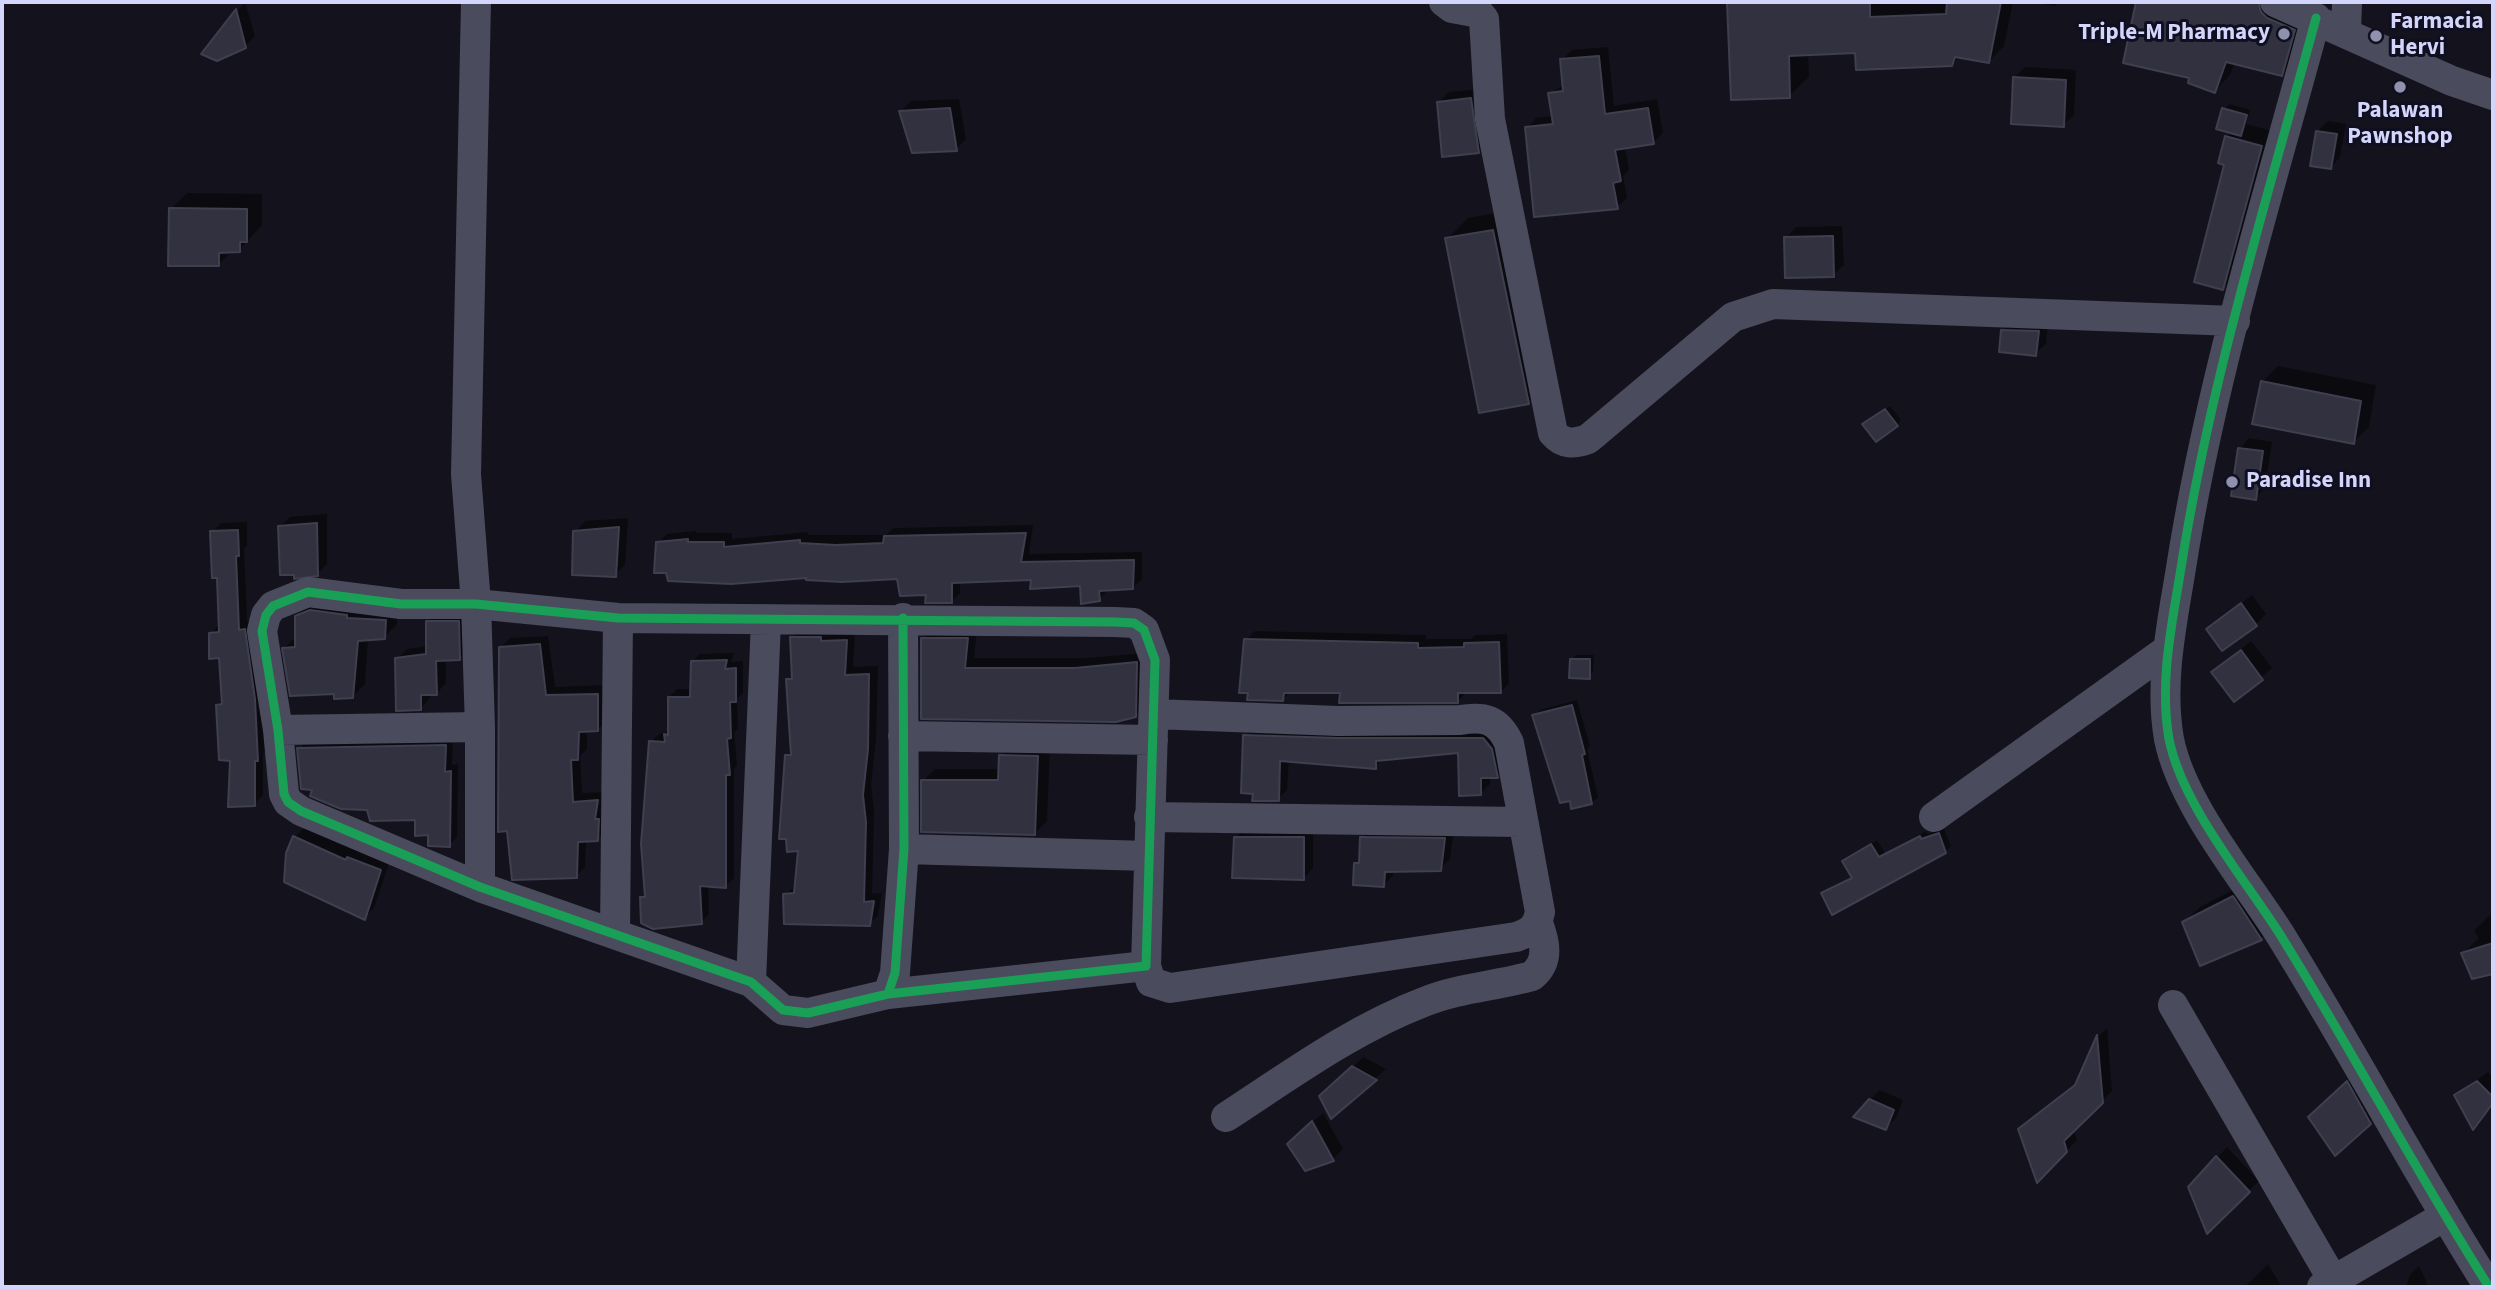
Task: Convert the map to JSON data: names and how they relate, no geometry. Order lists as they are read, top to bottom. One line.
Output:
{"places":["Triple-M Pharmacy","Farmacia Hervi","Palawan Pawnshop","Paradise Inn"]}
